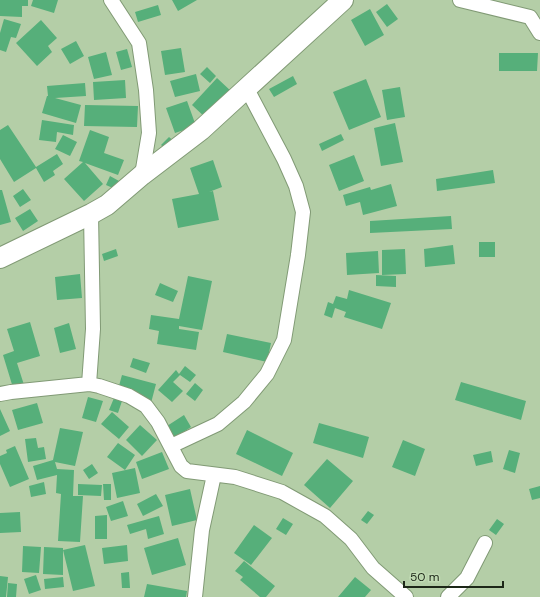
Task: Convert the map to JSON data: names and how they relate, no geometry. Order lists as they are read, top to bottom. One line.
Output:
{"scale_bar":"50 m"}
